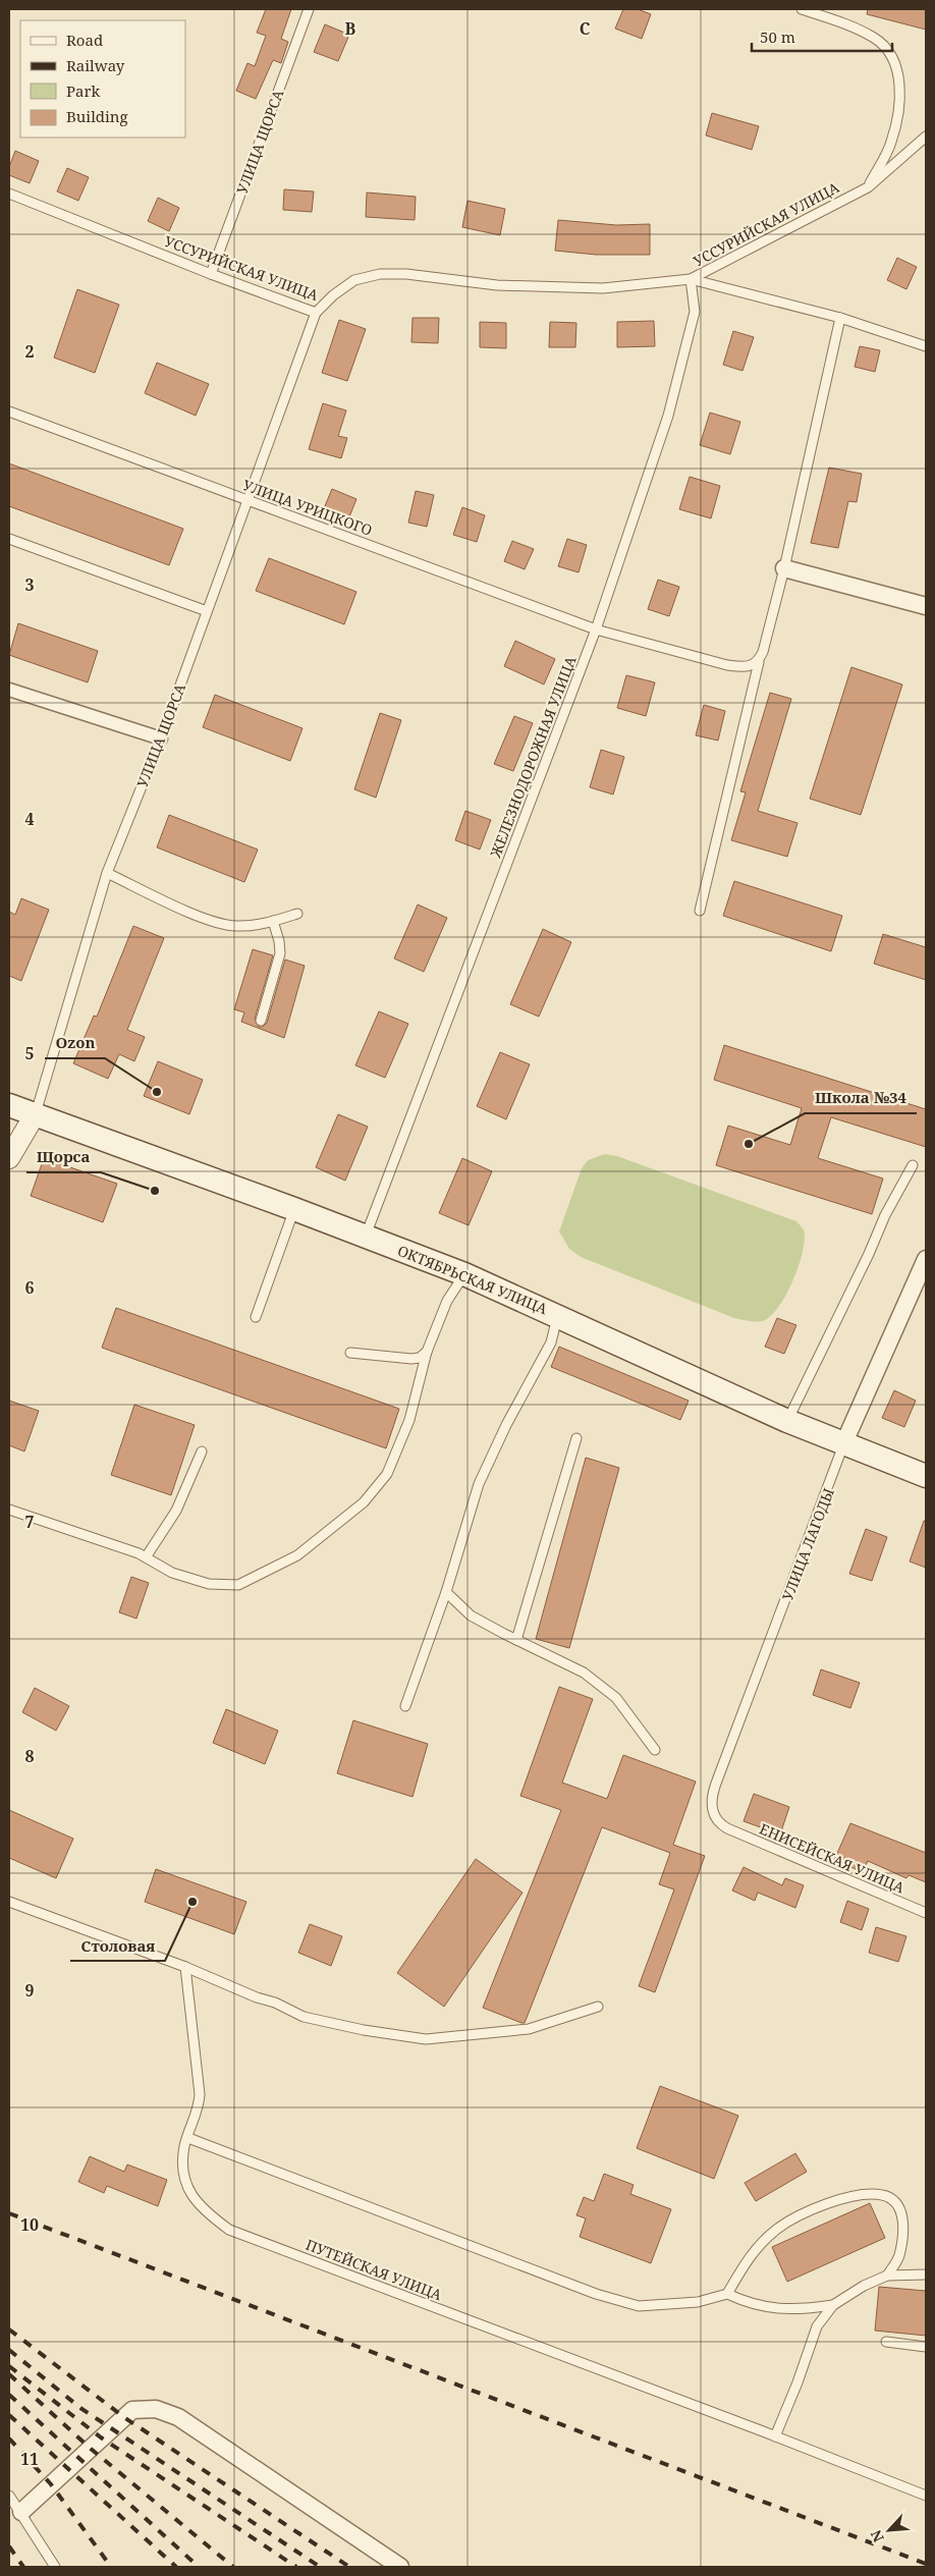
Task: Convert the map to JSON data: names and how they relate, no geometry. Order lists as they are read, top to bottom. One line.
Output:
{"streets":{"main road":["ОКТЯБРЬСКАЯ УЛИЦА"],"street":["УЛИЦА ЩОРСА","УЛИЦА ЛАГОДЫ"],"lane":["УССУРИЙСКАЯ УЛИЦА","УЛИЦА УРИЦКОГО","ЖЕЛЕЗНОДОРОЖНАЯ УЛИЦА","ЕНИСЕЙСКАЯ УЛИЦА","ПУТЕЙСКАЯ УЛИЦА"]},"crossings":[["УЛИЦА ЩОРСА","УССУРИЙСКАЯ УЛИЦА"],["УЛИЦА ЩОРСА","УЛИЦА УРИЦКОГО"],["УЛИЦА ЩОРСА","ОКТЯБРЬСКАЯ УЛИЦА"],["УССУРИЙСКАЯ УЛИЦА","ЖЕЛЕЗНОДОРОЖНАЯ УЛИЦА"],["УЛИЦА УРИЦКОГО","ЖЕЛЕЗНОДОРОЖНАЯ УЛИЦА"],["ЖЕЛЕЗНОДОРОЖНАЯ УЛИЦА","ОКТЯБРЬСКАЯ УЛИЦА"],["ОКТЯБРЬСКАЯ УЛИЦА","УЛИЦА ЛАГОДЫ"],["УЛИЦА ЛАГОДЫ","ЕНИСЕЙСКАЯ УЛИЦА"]],"places":["Ozon","Школа №34","Щорса","Столовая"],"legend":["Road","Railway","Park","Building"],"scale_bar":"50 m","north":"bottom left","grid":{"columns":["B","C"],"rows":["2","3","4","5","6","7","8","9","10","11"]}}
